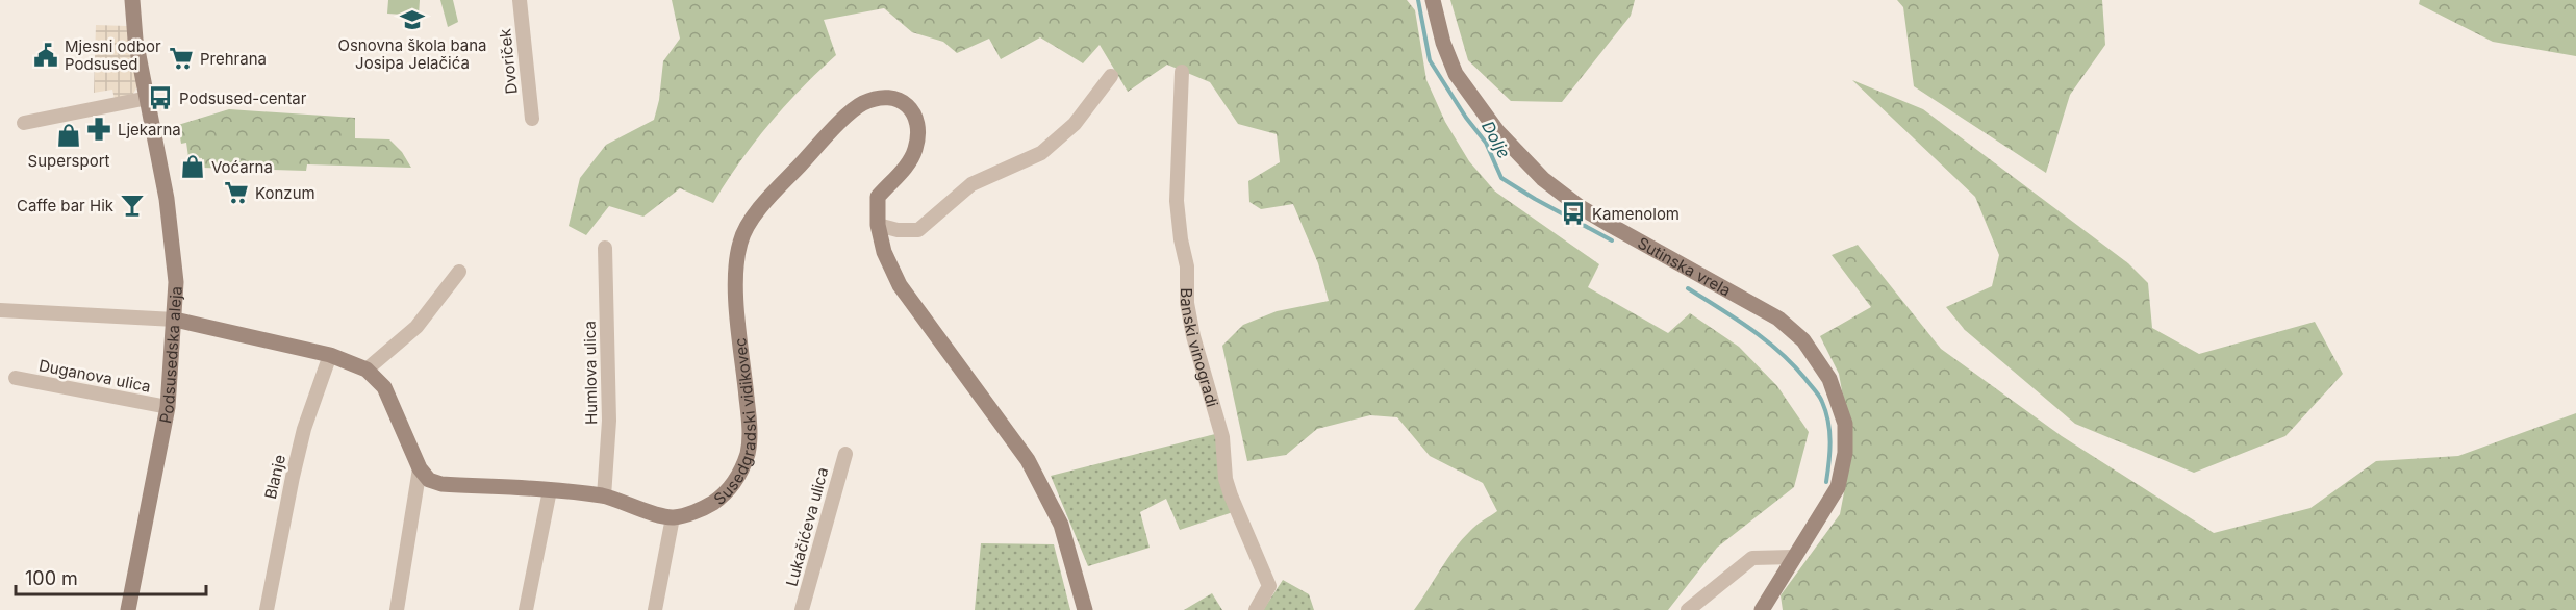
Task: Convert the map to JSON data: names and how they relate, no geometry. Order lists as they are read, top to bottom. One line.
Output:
{"streets":{"street":["Dvoriček","Sutinska vrela","Banski vinogradi","Podsusedska aleja","Humlova ulica","Duganova ulica","Susedgradski vidikovec","Blanje","Lukačićeva ulica"]},"crossings":[["Podsusedska aleja","Duganova ulica"]],"water":["Dolje"],"places":{"school or university":["Osnovna škola bana Josipa Jelačića"],"public building":["Mjesni odbor Podsused"],"supermarket":["Prehrana","Konzum"],"bus stop":["Podsused-centar","Kamenolom"],"pharmacy":["Ljekarna"],"shop":["Supersport","Voćarna"],"bar":["Caffe bar Hik"]},"scale_bar":"100 m"}
